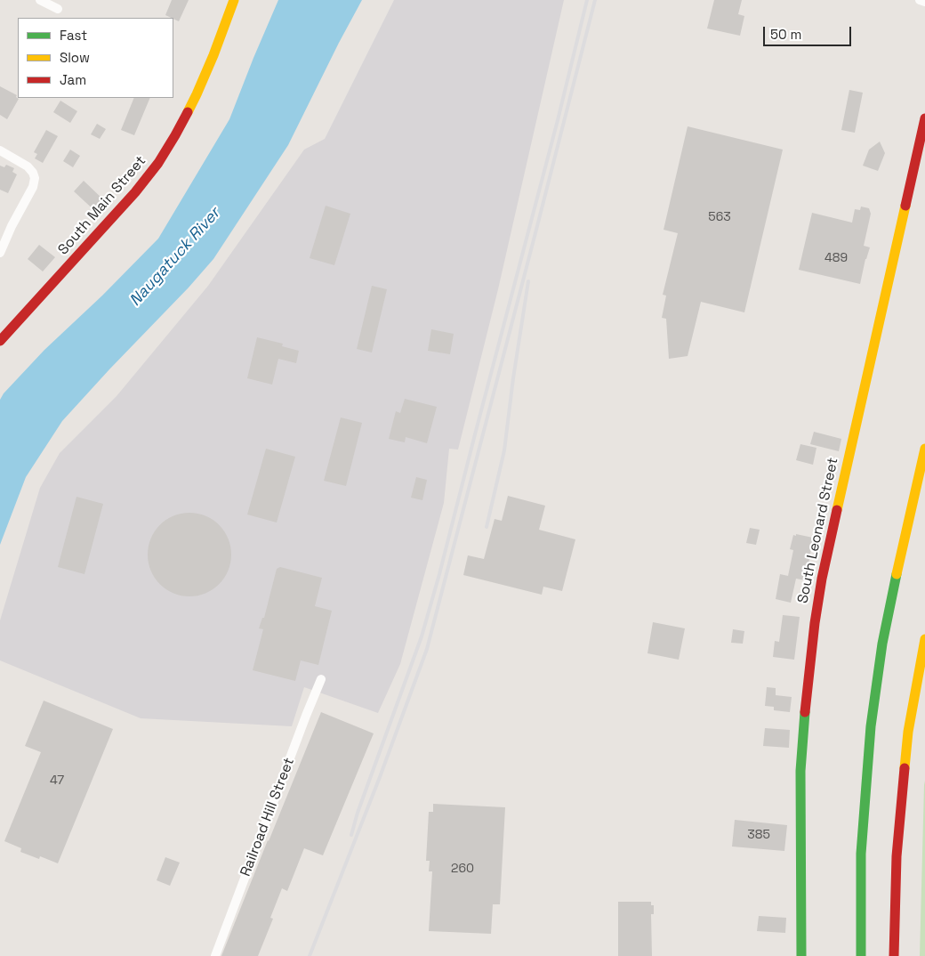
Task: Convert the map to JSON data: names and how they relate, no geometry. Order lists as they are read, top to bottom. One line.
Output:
{"streets":{"main road":["South Main Street","South Leonard Street"],"street":["Railroad Hill Street"]},"water":["Naugatuck River"],"house_numbers":["563","489","47","385","260"],"legend":["Fast","Slow","Jam"],"scale_bar":"50 m"}
